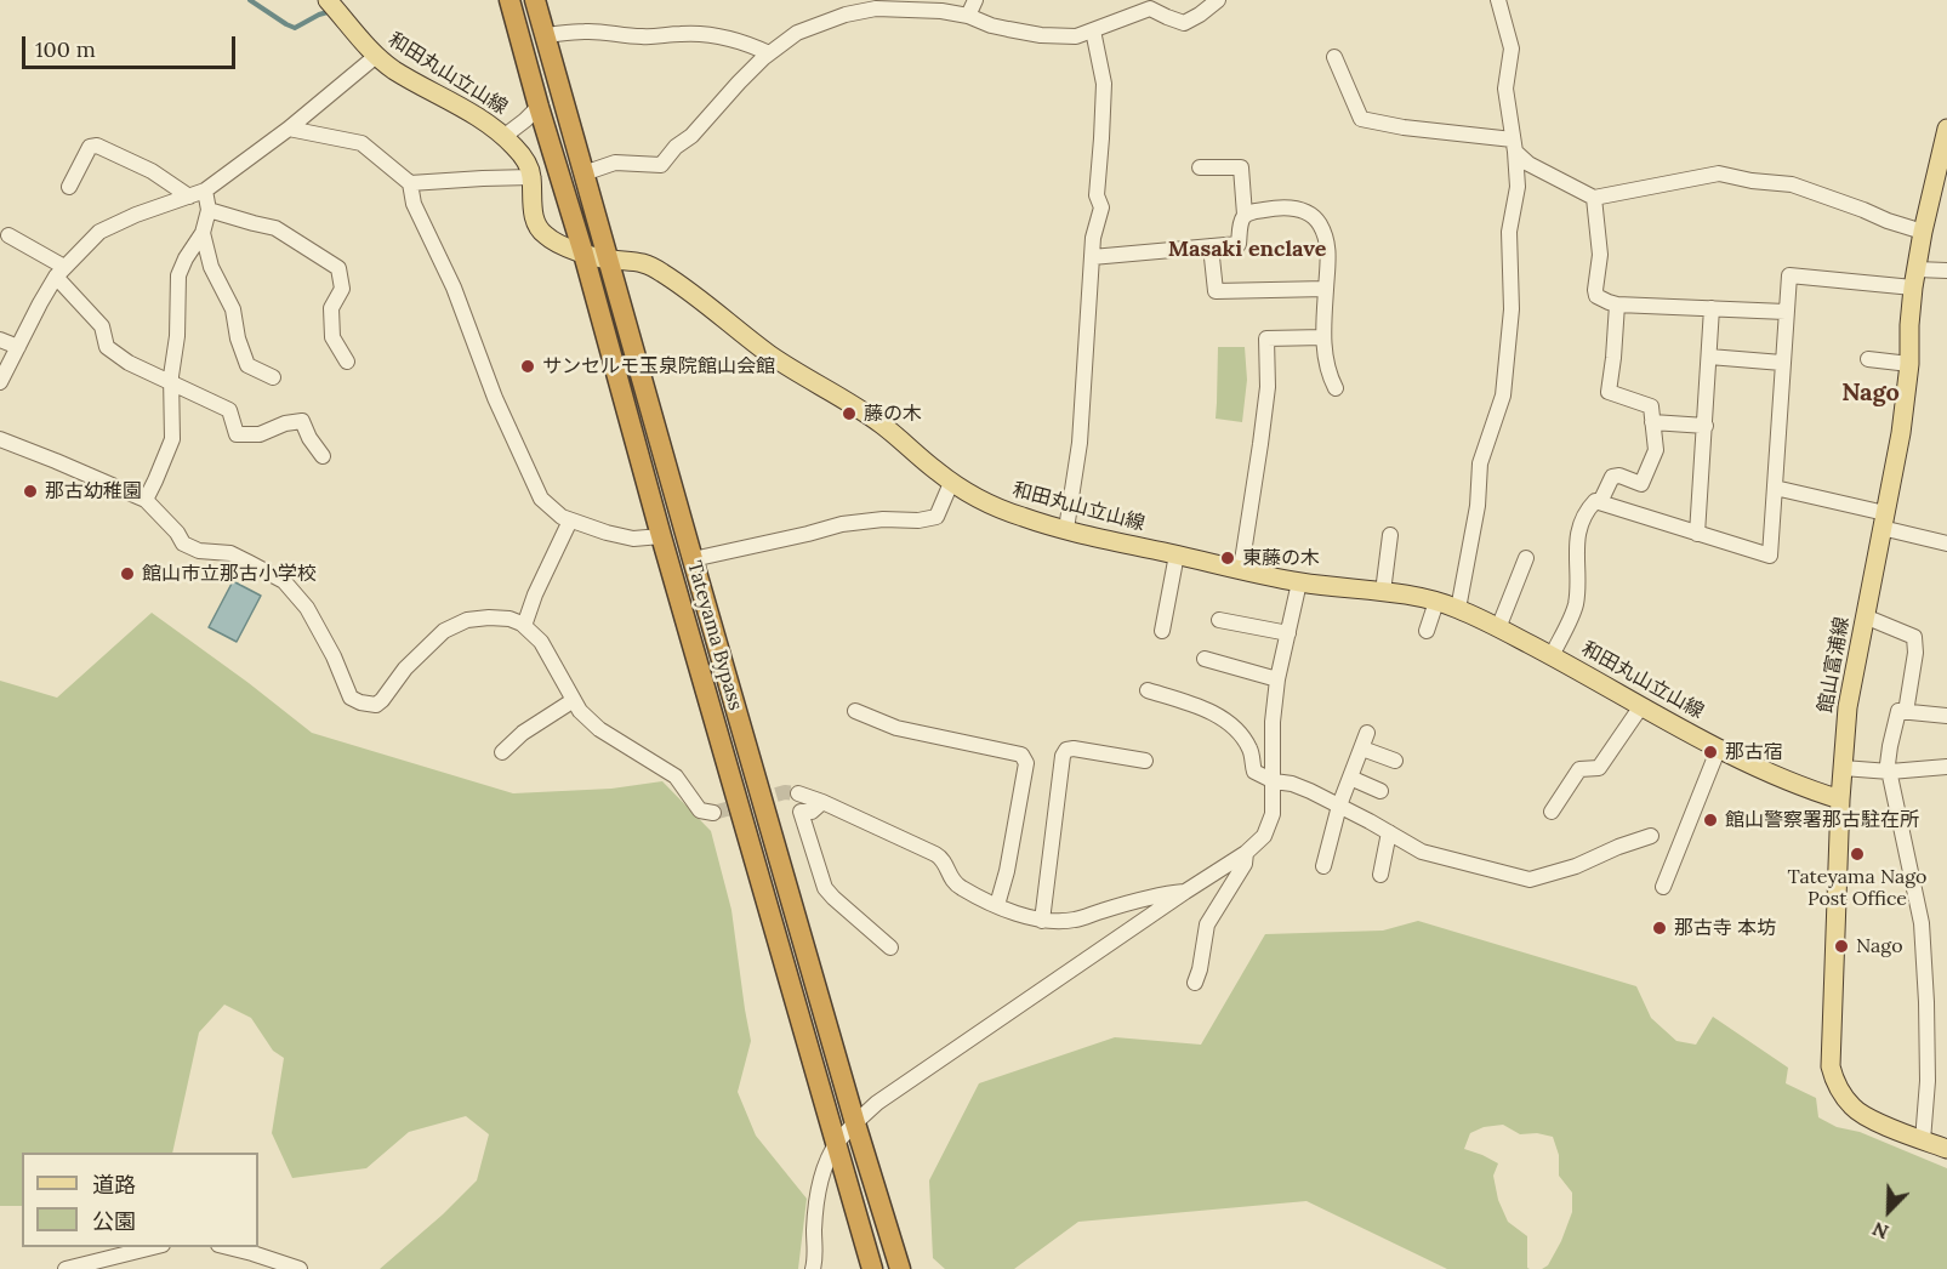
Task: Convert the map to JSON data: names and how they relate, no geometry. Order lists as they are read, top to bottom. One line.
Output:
{"streets":{"highway":["Tateyama Bypass"],"main road":["和田丸山立山線","館山富浦線"]},"crossings":[["和田丸山立山線","Tateyama Bypass"],["和田丸山立山線","館山富浦線"]],"districts":["Masaki enclave","Nago"],"places":["サンセルモ玉泉院館山会館","藤の木","那古幼稚園","東藤の木","館山市立那古小学校","那古宿","館山警察署那古駐在所","Tateyama Nago Post Office","那古寺 本坊","Nago"],"legend":["道路","公園"],"scale_bar":"100 m","north":"bottom left"}
